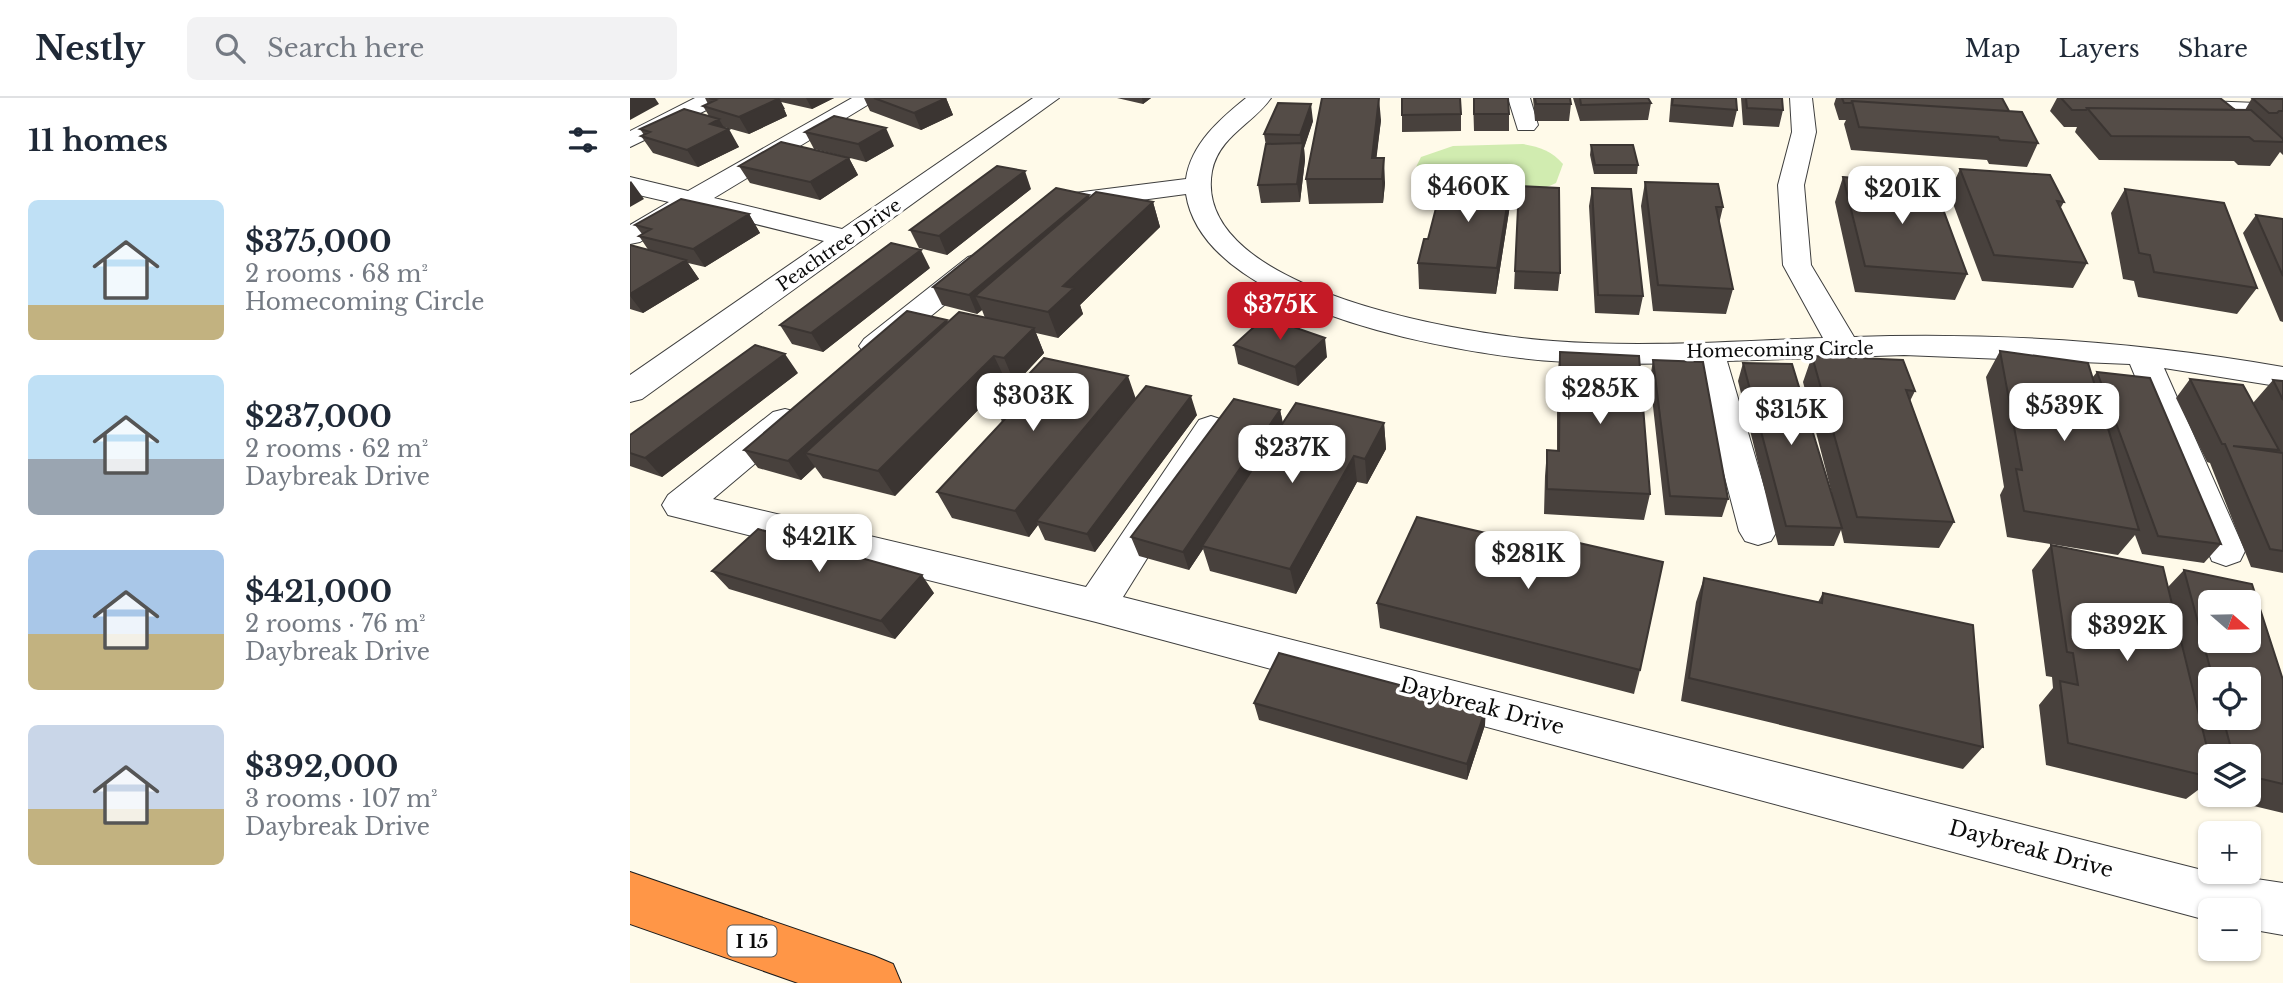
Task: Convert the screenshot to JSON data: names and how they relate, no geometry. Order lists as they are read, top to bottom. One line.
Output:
{"streets":{"highway":["I 15"],"street":["Peachtree Drive","Homecoming Circle","Daybreak Drive"]},"north":"right","page":{"header":"Nestly","search":"Search here","nav":["Map","Layers","Share"],"heading":"11 homes","price":["$460K","$201K","$375K","$285K","$303K","$539K","$315K","$237K","$421K","$281K","$392K"],"list":[{"name":"$375,000","note":"2 rooms · 68 m² · Homecoming Circle"},{"name":"$237,000","note":"2 rooms · 62 m² · Daybreak Drive"},{"name":"$421,000","note":"2 rooms · 76 m² · Daybreak Drive"},{"name":"$392,000","note":"3 rooms · 107 m² · Daybreak Drive"}],"map_buttons":["+","−"]}}
